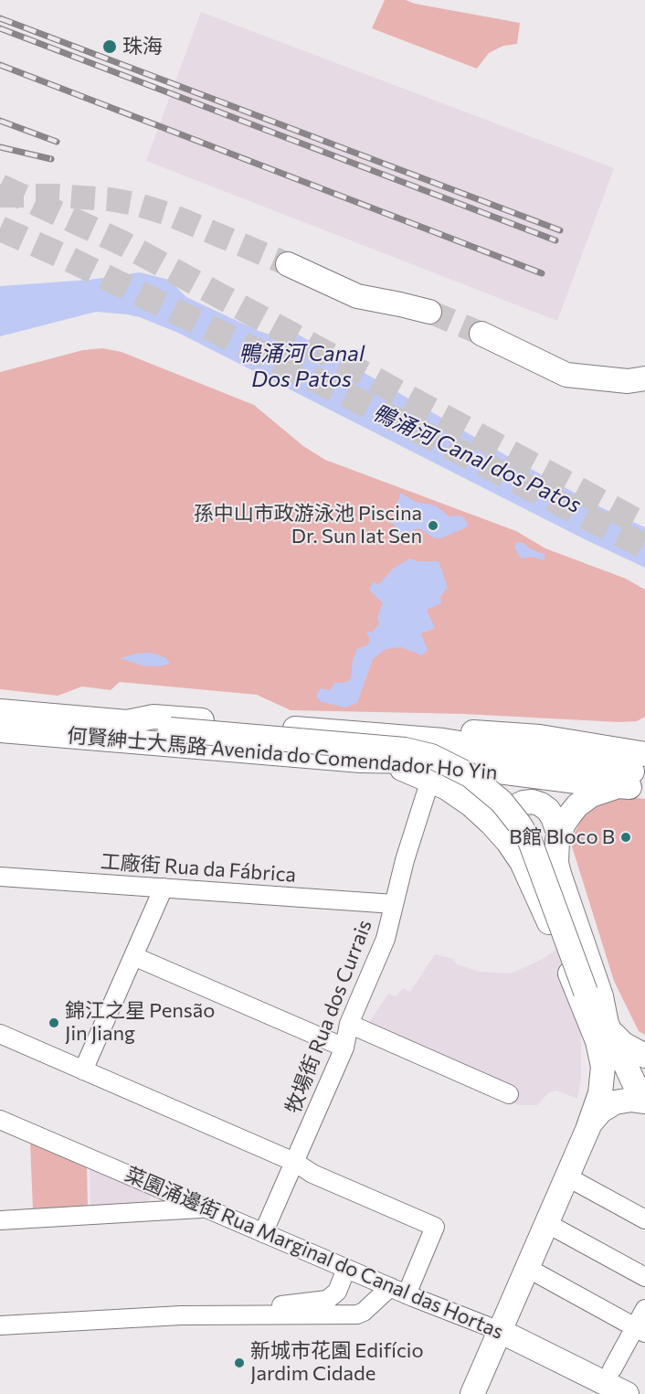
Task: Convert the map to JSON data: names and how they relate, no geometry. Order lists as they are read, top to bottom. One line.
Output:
{"streets":{"main road":["何賢紳士大馬路 Avenida do Comendador Ho Yin","菜園涌邊街 Rua Marginal do Canal das Hortas"],"street":["工廠街 Rua da Fábrica","牧場街 Rua dos Currais"]},"crossings":[["工廠街 Rua da Fábrica","牧場街 Rua dos Currais"],["牧場街 Rua dos Currais","菜園涌邊街 Rua Marginal do Canal das Hortas"]],"water":["鴨涌河 Canal Dos Patos","鴨涌河 Canal dos Patos"],"places":["珠海","孫中山市政游泳池 Piscina Dr. Sun Iat Sen","B館 Bloco B","錦江之星 Pensão Jin Jiang","新城市花園 Edifício Jardim Cidade"]}
